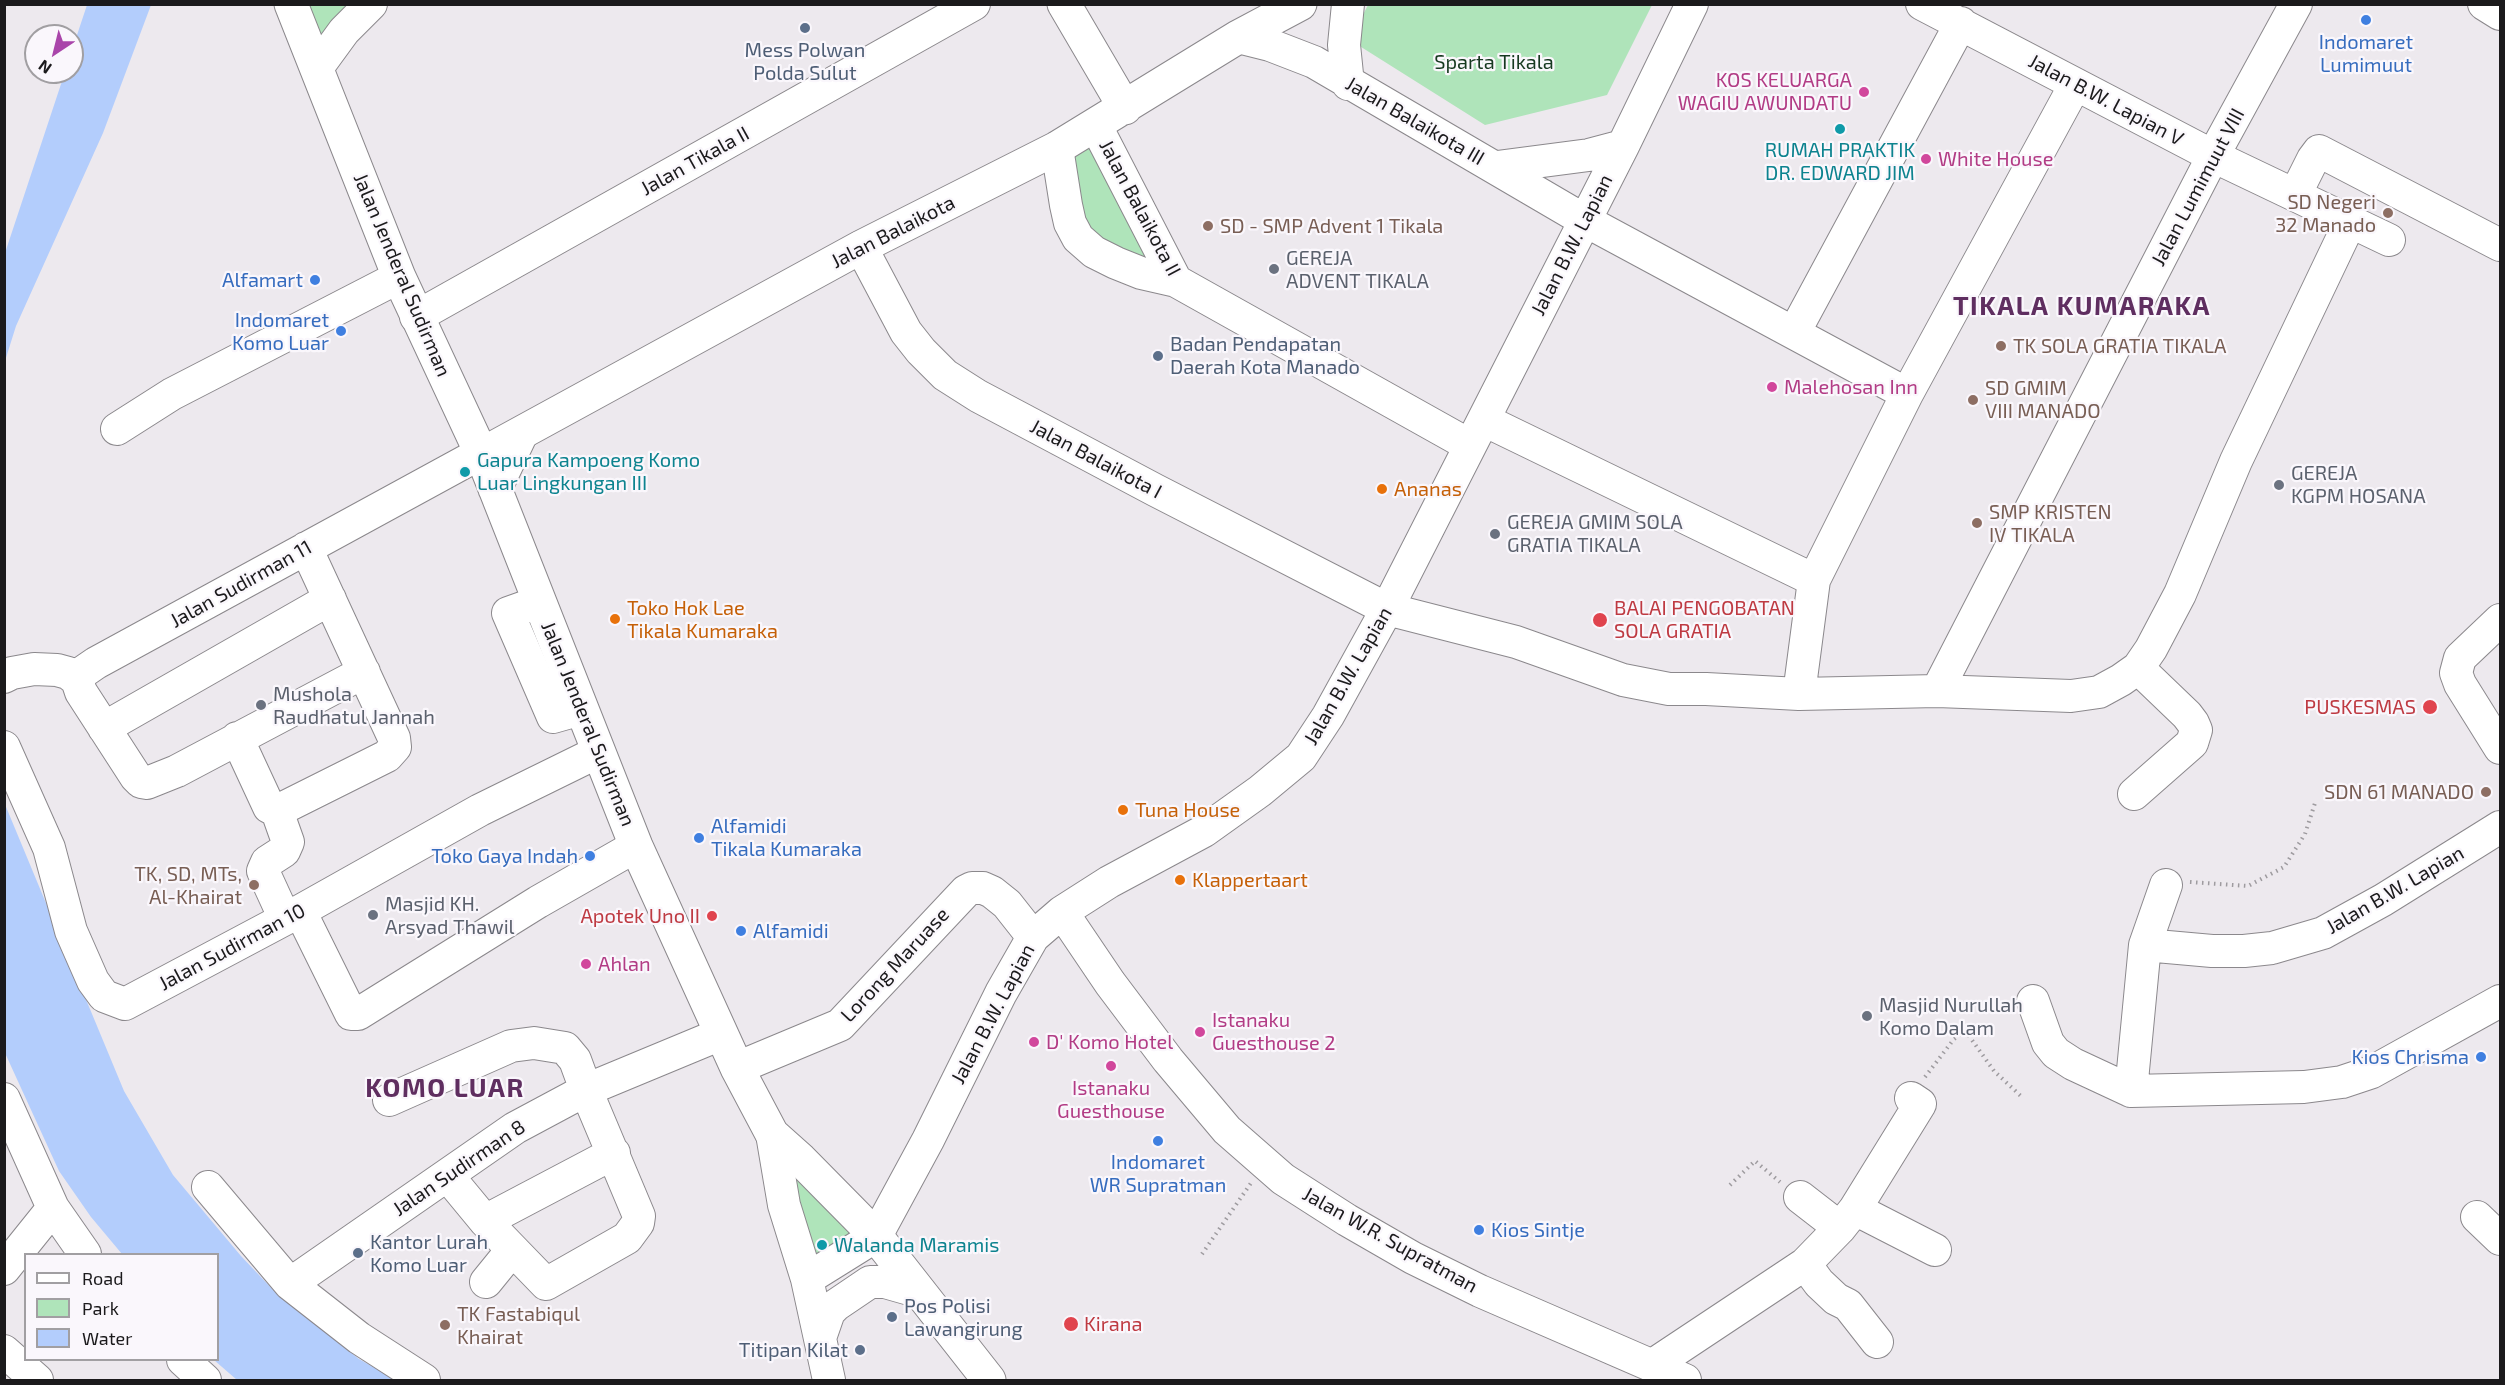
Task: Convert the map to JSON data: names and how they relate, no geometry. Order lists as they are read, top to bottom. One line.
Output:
{"streets":{"main road":["Jalan Balaikota","Jalan Jenderal Sudirman"],"street":["Jalan B.W. Lapian V","Jalan Balaikota III","Jalan Tikala II","Jalan Lumimuut VIII","Jalan Balaikota II","Jalan B.W. Lapian","Jalan Balaikota I","Jalan Sudirman 11","Jalan Sudirman 10","Lorong Maruase","Jalan Sudirman 8","Jalan W.R. Supratman"]},"crossings":[["Jalan B.W. Lapian V","Jalan Lumimuut VIII"],["Jalan Balaikota III","Jalan Balaikota"],["Jalan Balaikota III","Jalan B.W. Lapian"],["Jalan Tikala II","Jalan Jenderal Sudirman"],["Jalan Lumimuut VIII","Jalan Balaikota I"],["Jalan Balaikota II","Jalan Balaikota"],["Jalan Balaikota II","Jalan B.W. Lapian"],["Jalan Balaikota","Jalan Jenderal Sudirman"],["Jalan Balaikota","Jalan Balaikota I"],["Jalan Balaikota","Jalan Sudirman 11"],["Jalan B.W. Lapian","Jalan Jenderal Sudirman"],["Jalan B.W. Lapian","Jalan Balaikota I"],["Jalan B.W. Lapian","Lorong Maruase"],["Jalan B.W. Lapian","Jalan W.R. Supratman"],["Jalan Jenderal Sudirman","Jalan Sudirman 11"],["Jalan Jenderal Sudirman","Jalan Sudirman 10"],["Jalan Jenderal Sudirman","Lorong Maruase"],["Jalan Jenderal Sudirman","Jalan Sudirman 8"]],"districts":["TIKALA KUMARAKA","KOMO LUAR"],"parks":["Sparta Tikala"],"places":["Indomaret Lumimuut","Mess Polwan Polda Sulut","KOS KELUARGA WAGIU AWUNDATU","RUMAH PRAKTIK DR. EDWARD JIM","White House","SD Negeri 32 Manado","SD - SMP Advent 1 Tikala","GEREJA ADVENT TIKALA","Alfamart","Indomaret Komo Luar","TK SOLA GRATIA TIKALA","Badan Pendapatan Daerah Kota Manado","Malehosan Inn","SD GMIM VIII MANADO","Gapura Kampoeng Komo Luar Lingkungan III","GEREJA KGPM HOSANA","Ananas","SMP KRISTEN IV TIKALA","GEREJA GMIM SOLA GRATIA TIKALA","Toko Hok Lae Tikala Kumaraka","BALAI PENGOBATAN SOLA GRATIA","Mushola Raudhatul Jannah","PUSKESMAS","SDN 61 MANADO","Tuna House","Alfamidi Tikala Kumaraka","Toko Gaya Indah","Klappertaart","TK, SD, MTs, Al-Khairat","Masjid KH. Arsyad Thawil","Apotek Uno II","Alfamidi","Ahlan","Masjid Nurullah Komo Dalam","Istanaku Guesthouse 2","D' Komo Hotel","Kios Chrisma","Istanaku Guesthouse","Indomaret WR Supratman","Kios Sintje","Walanda Maramis","Kantor Lurah Komo Luar","Pos Polisi Lawangirung","Kirana","TK Fastabiqul Khairat","Titipan Kilat"],"legend":["Road","Park","Water"],"north":"bottom left"}
